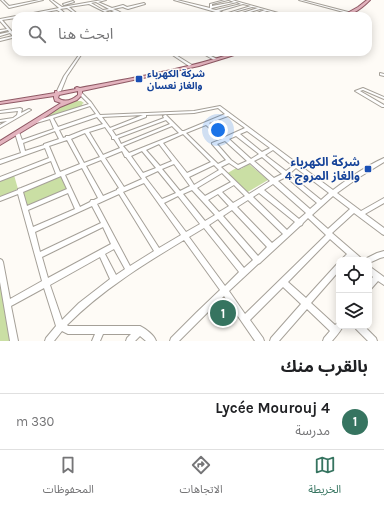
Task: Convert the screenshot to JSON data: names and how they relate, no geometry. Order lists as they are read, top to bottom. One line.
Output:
{"places":{"transit":["شركة الكهرباء والغاز نعسان","شركة الكهرباء والغاز المروج 4"]},"page":{"search":"ابحث هنا","pins":"1","heading":"بالقرب منك","list":[{"mark":"1","name":"Lycée Mourouj 4","note":"مدرسة","value":"330 m"}],"nav":["الخريطة","الاتجاهات","المحفوظات"]}}
